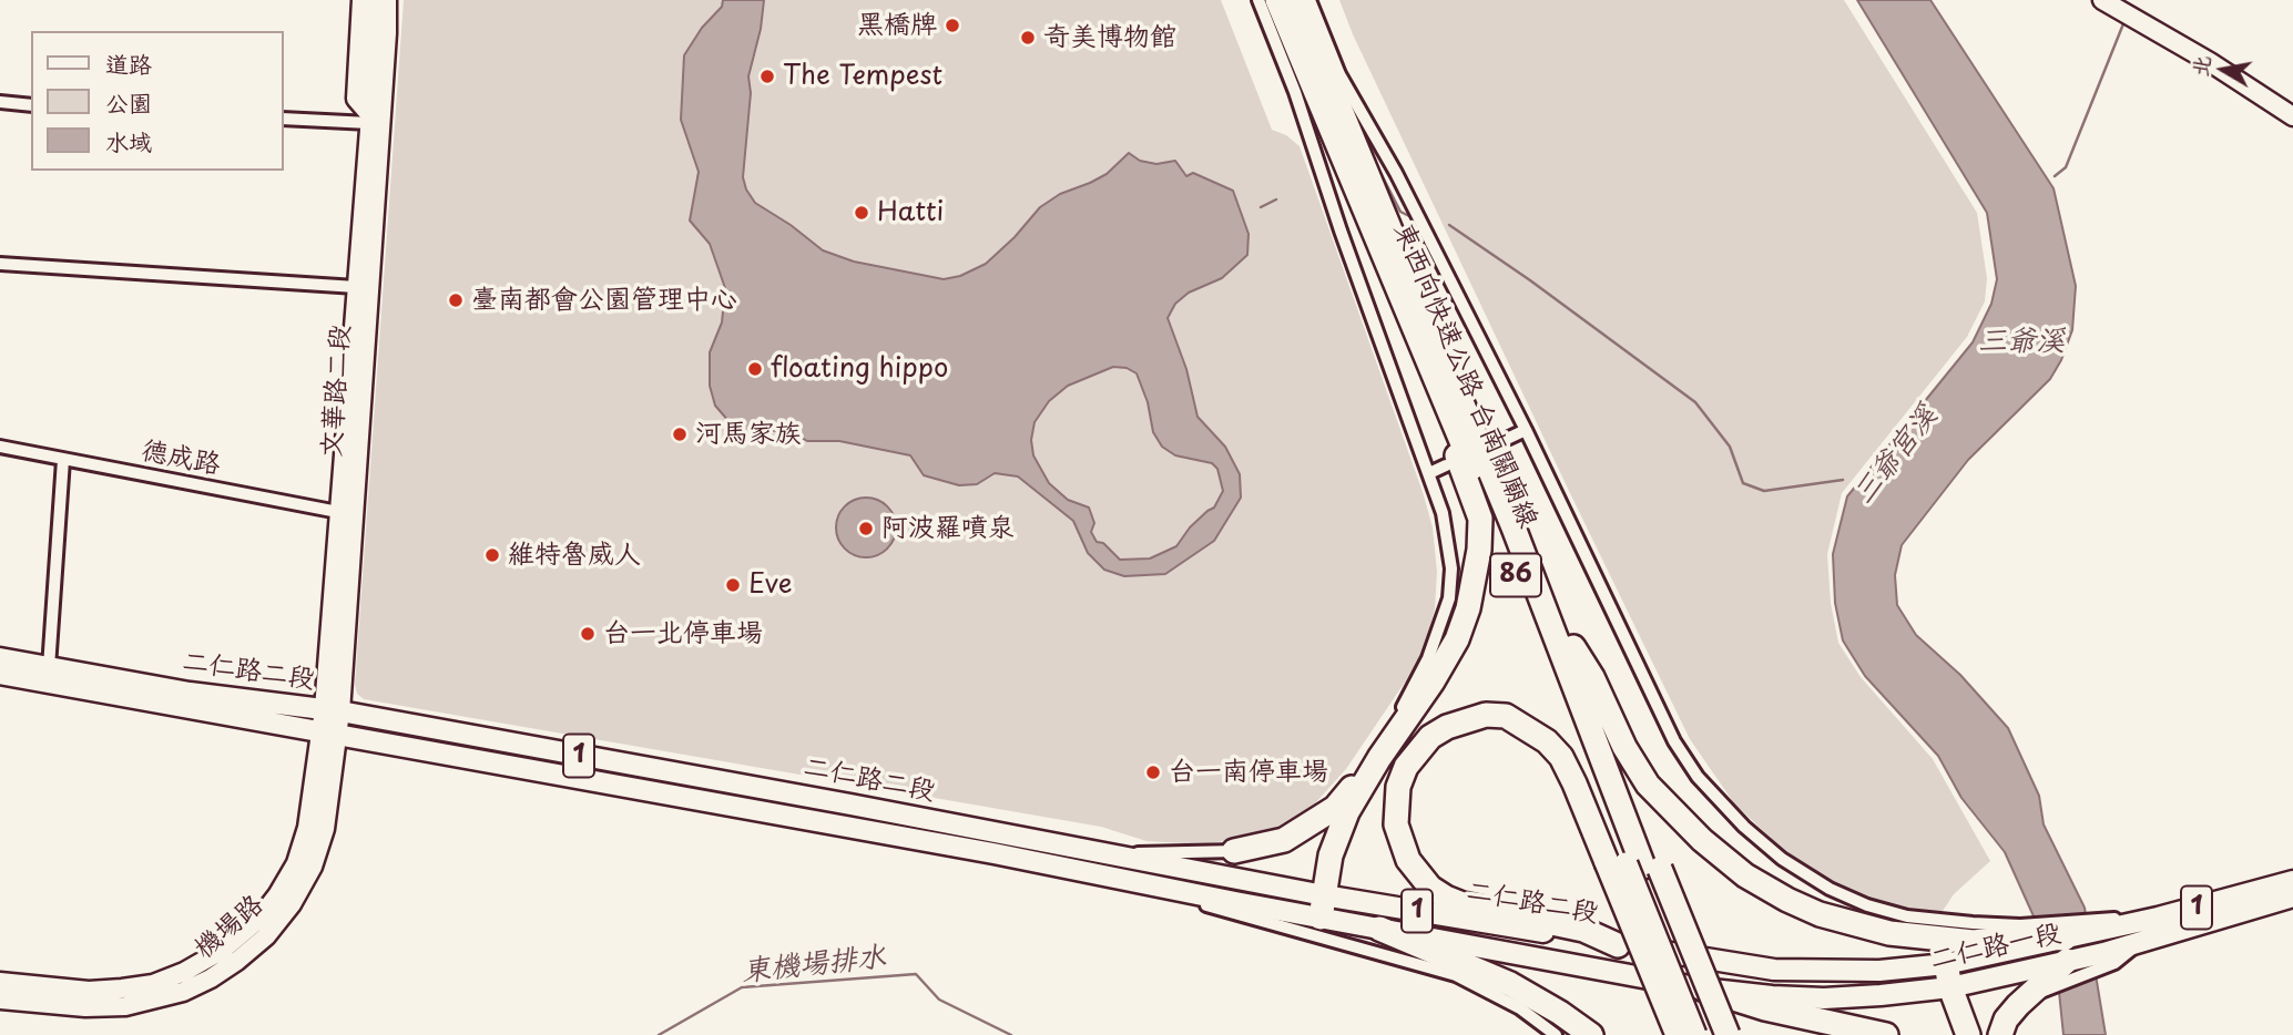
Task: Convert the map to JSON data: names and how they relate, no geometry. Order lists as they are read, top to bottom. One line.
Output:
{"streets":{"highway":["東西向快速公路 台南關廟線","86"],"main road":["二仁路二段","1","二仁路一段"],"street":["文華路二段","德成路","機場路"]},"crossings":[["文華路二段","德成路"],["文華路二段","二仁路二段"],["文華路二段","機場路"],["二仁路二段","機場路"],["二仁路二段","二仁路一段"]],"water":["三爺溪","三爺宮溪","東機場排水"],"places":["黑橋牌","奇美博物館","The Tempest","Hatti","臺南都會公園管理中心","floating hippo","河馬家族","阿波羅噴泉","維特魯威人","Eve","台一北停車場","台一南停車場"],"legend":["道路","公園","水域"],"north":"left"}
